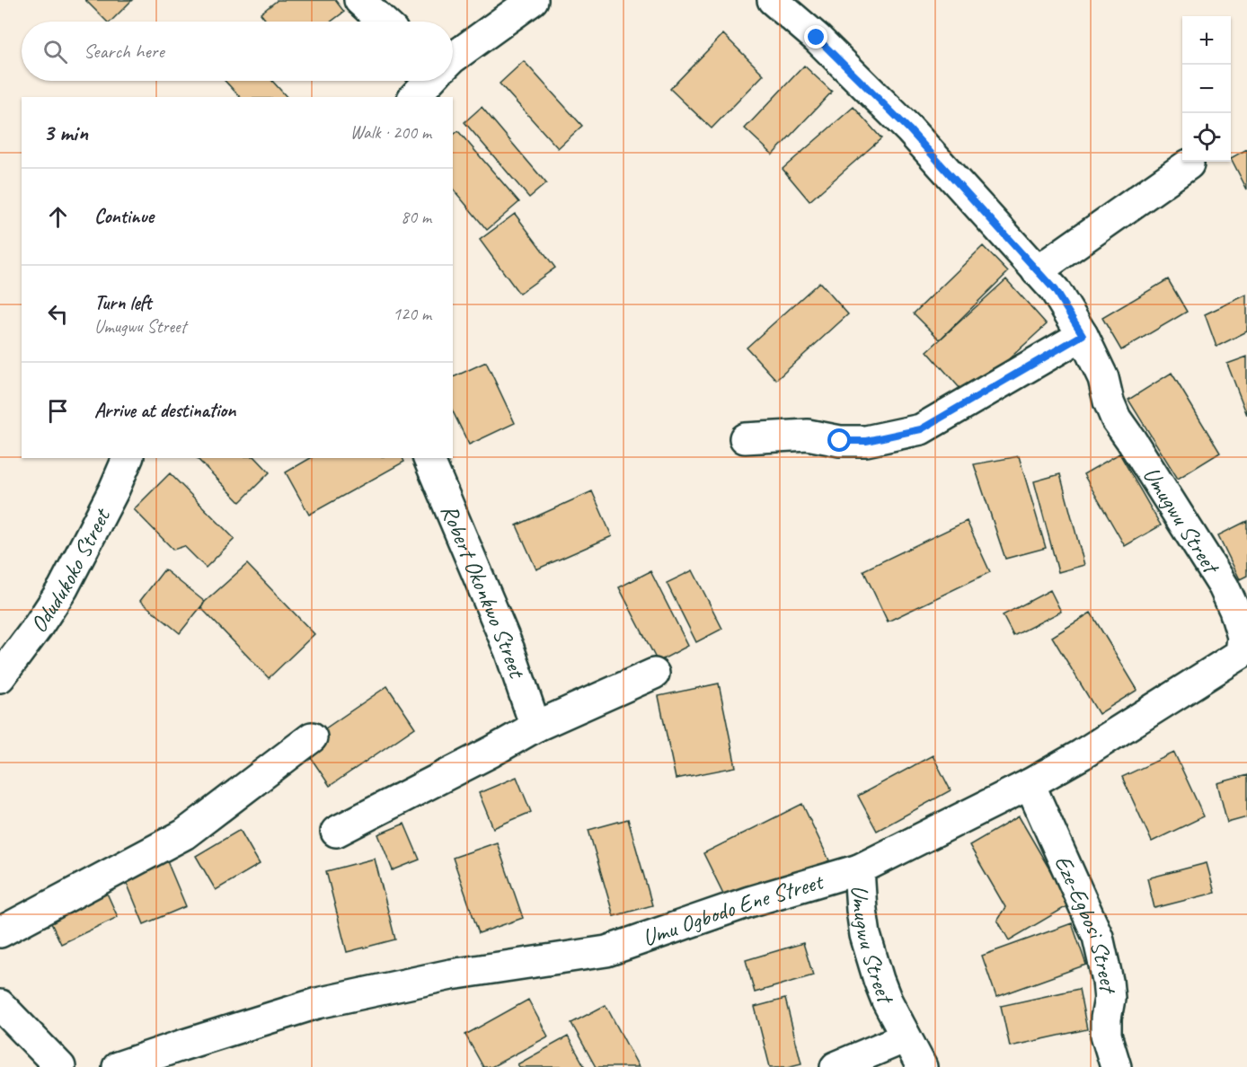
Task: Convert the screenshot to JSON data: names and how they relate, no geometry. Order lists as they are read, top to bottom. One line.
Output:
{"streets":{"main road":["Umugwu Street","Odudukoko Street","Robert Okonkwo Street","Umu Ogbodo Ene Street","Eze-Egbosi Street"]},"crossings":[["Umugwu Street","Umu Ogbodo Ene Street"],["Umugwu Street","Eze-Egbosi Street"]],"page":{"map_buttons":["+","−"],"search":"Search here","heading":["3 min","Walk · 200 m"],"list":[["Continue","80 m"],["Turn left","Umugwu Street","120 m"],"Arrive at destination"]}}
